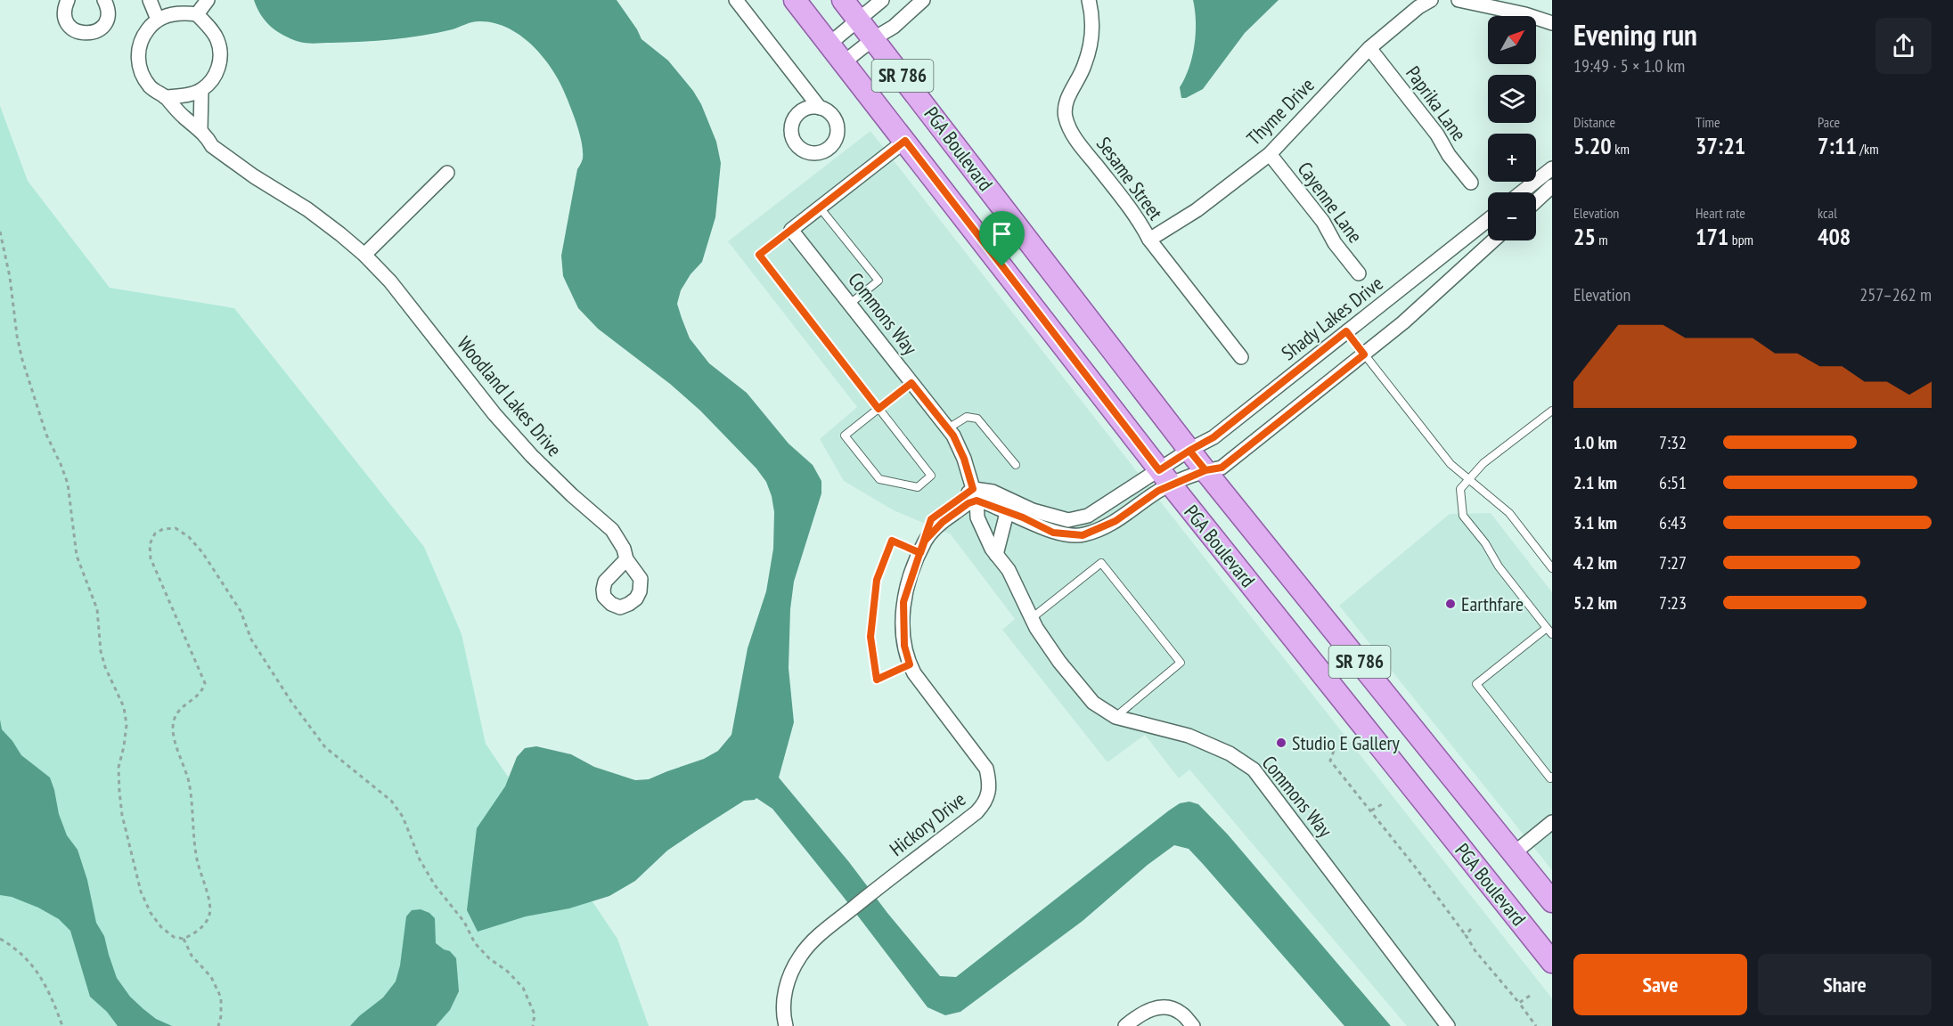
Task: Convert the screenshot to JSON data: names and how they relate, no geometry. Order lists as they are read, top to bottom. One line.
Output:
{"streets":{"main road":["SR 786","PGA Boulevard"],"street":["Paprika Lane","Thyme Drive","Sesame Street","Cayenne Lane","Commons Way","Shady Lakes Drive","Woodland Lakes Drive","Hickory Drive"]},"crossings":[["Paprika Lane","Thyme Drive"],["Thyme Drive","Sesame Street"],["Thyme Drive","Cayenne Lane"],["PGA Boulevard","Shady Lakes Drive"],["Commons Way","Hickory Drive"]],"places":["Earthfare","Studio E Gallery"],"north":"top right","page":{"heading":["Evening run","19:49 · 5 × 1.0 km"],"map_buttons":["+","−"],"stats":[["Distance","5.20 km"],["Time","37:21"],["Pace","7:11 /km"],["Elevation","25 m"],["Heart rate","171 bpm"],["kcal","408"]],"chart":["Elevation","257–262 m"],"list":[{"name":"1.0 km","note":"7:32"},{"name":"2.1 km","note":"6:51"},{"name":"3.1 km","note":"6:43"},{"name":"4.2 km","note":"7:27"},{"name":"5.2 km","note":"7:23"}],"buttons":["Save","Share"]}}
